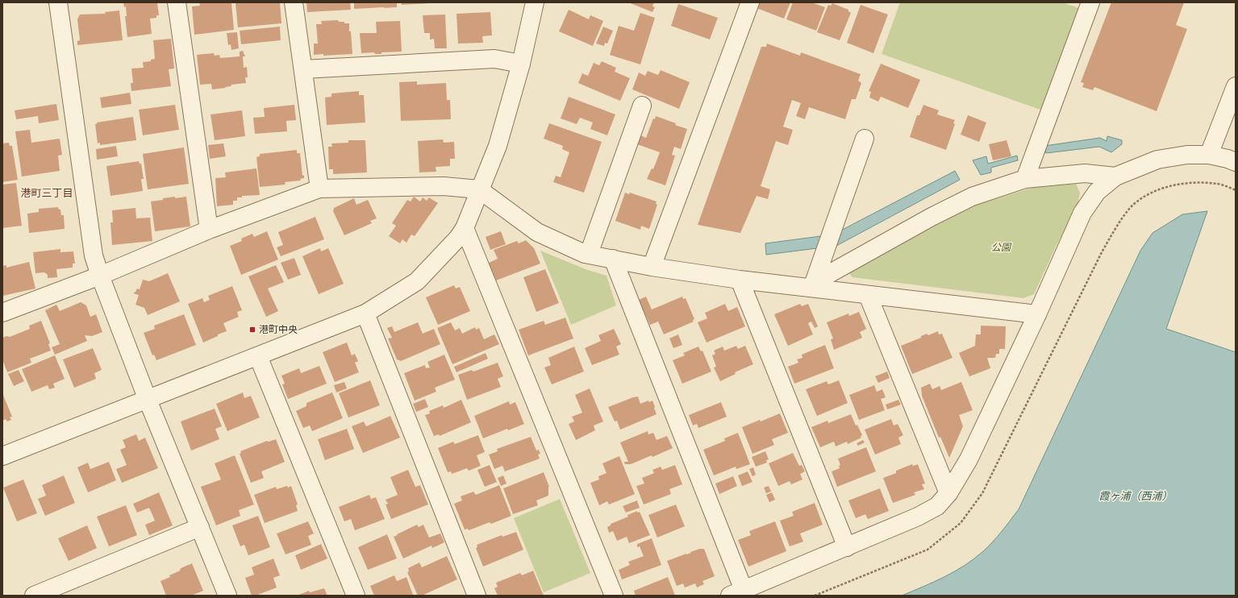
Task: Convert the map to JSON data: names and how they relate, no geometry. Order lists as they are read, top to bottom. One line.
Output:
{"districts":["港町三丁目"],"water":["霞ヶ浦（西浦）"],"parks":["公園"],"places":{"transit":["港町中央"]}}
